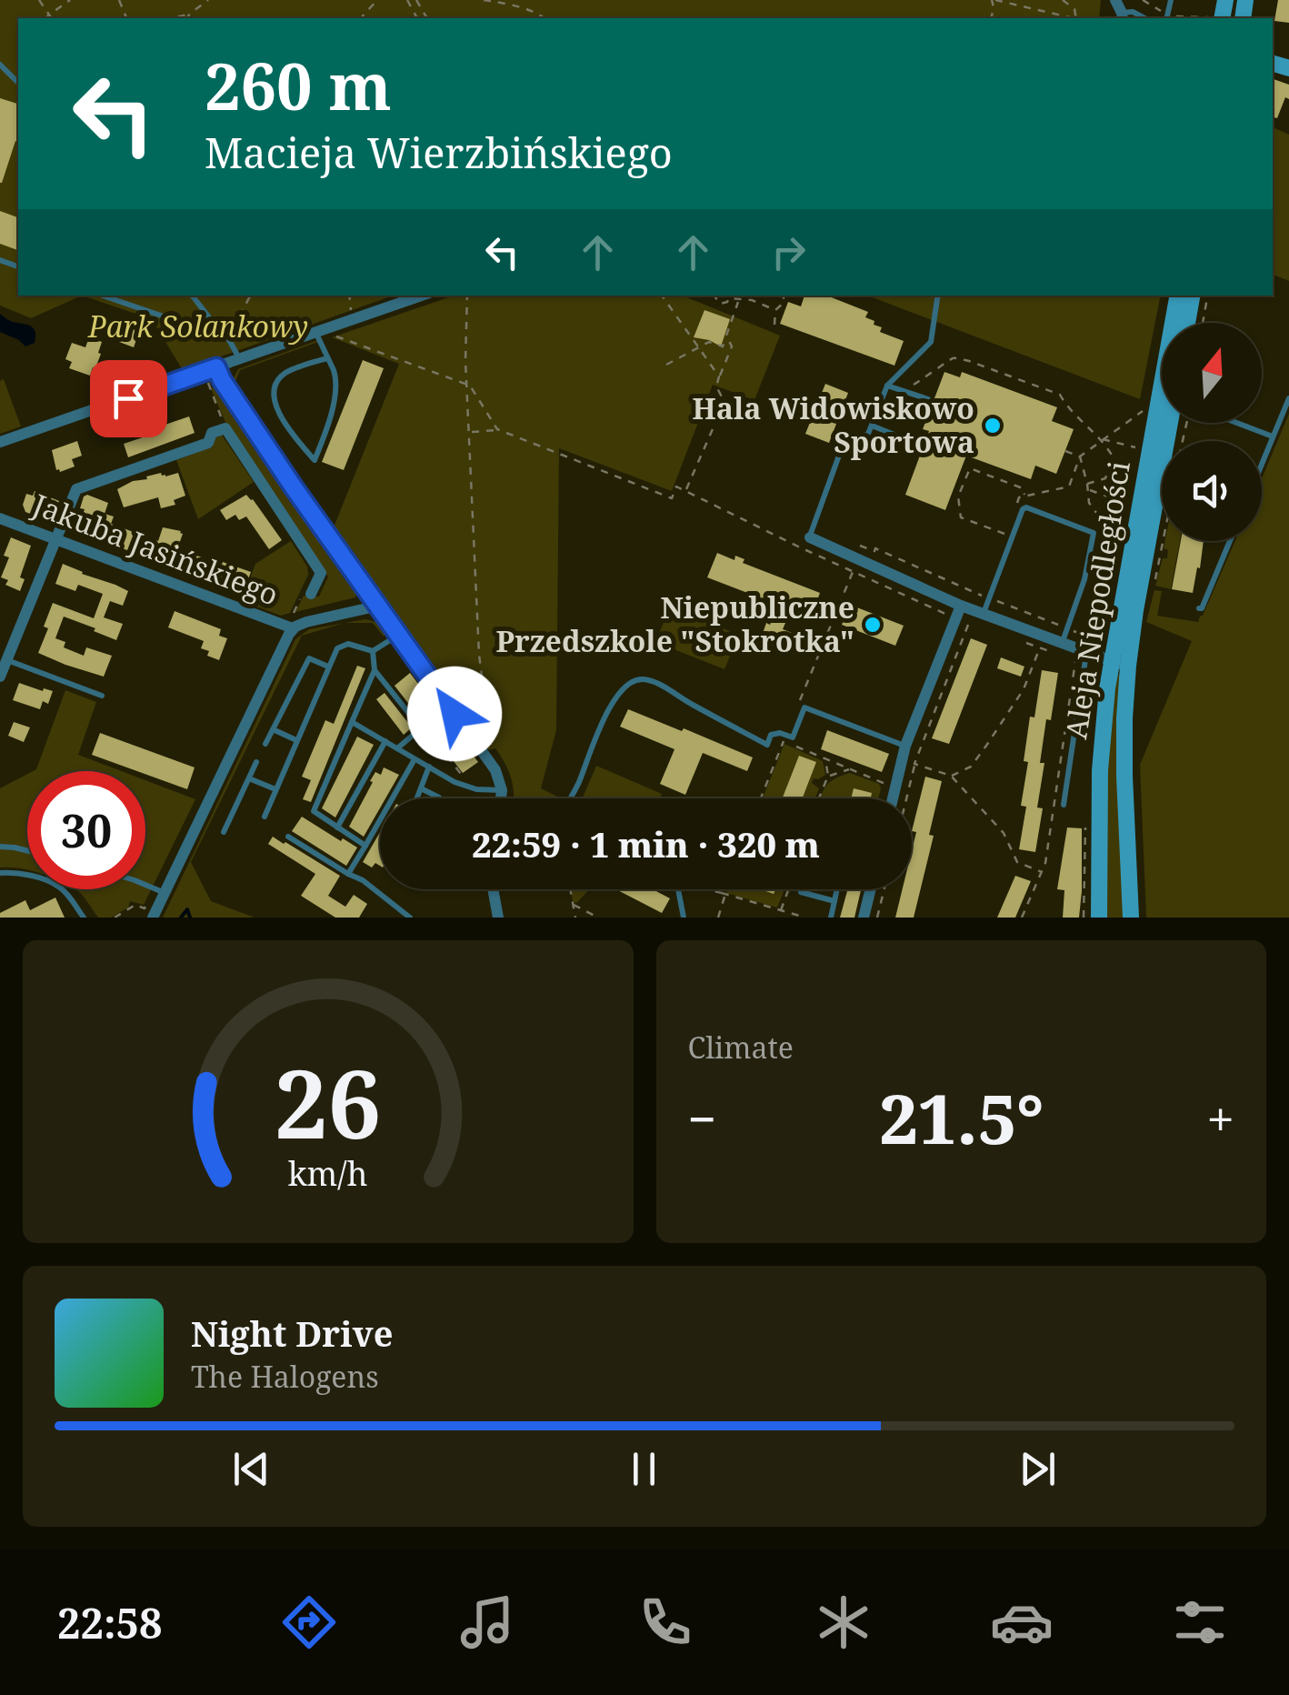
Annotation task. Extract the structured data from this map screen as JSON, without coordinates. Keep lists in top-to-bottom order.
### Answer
{
  "streets": {
    "street": ["Jakuba Jasińskiego", "Aleja Niepodległości"]
  },
  "parks": ["Park Solankowy"],
  "places": ["Hala Widowiskowo Sportowa", "Niepubliczne Przedszkole \"Stokrotka\""],
  "north": "top",
  "page": {
    "turn": ["260 m", "Macieja Wierzbińskiego"],
    "limit": "30",
    "trip": "22:59 · 1 min · 320 m",
    "tile": "Climate",
    "heat": ["−", "21.5°", "+"],
    "song": ["Night Drive", "The Halogens"],
    "tabs": "22:58",
    "gauge": ["26", "km/h"]
  }
}
